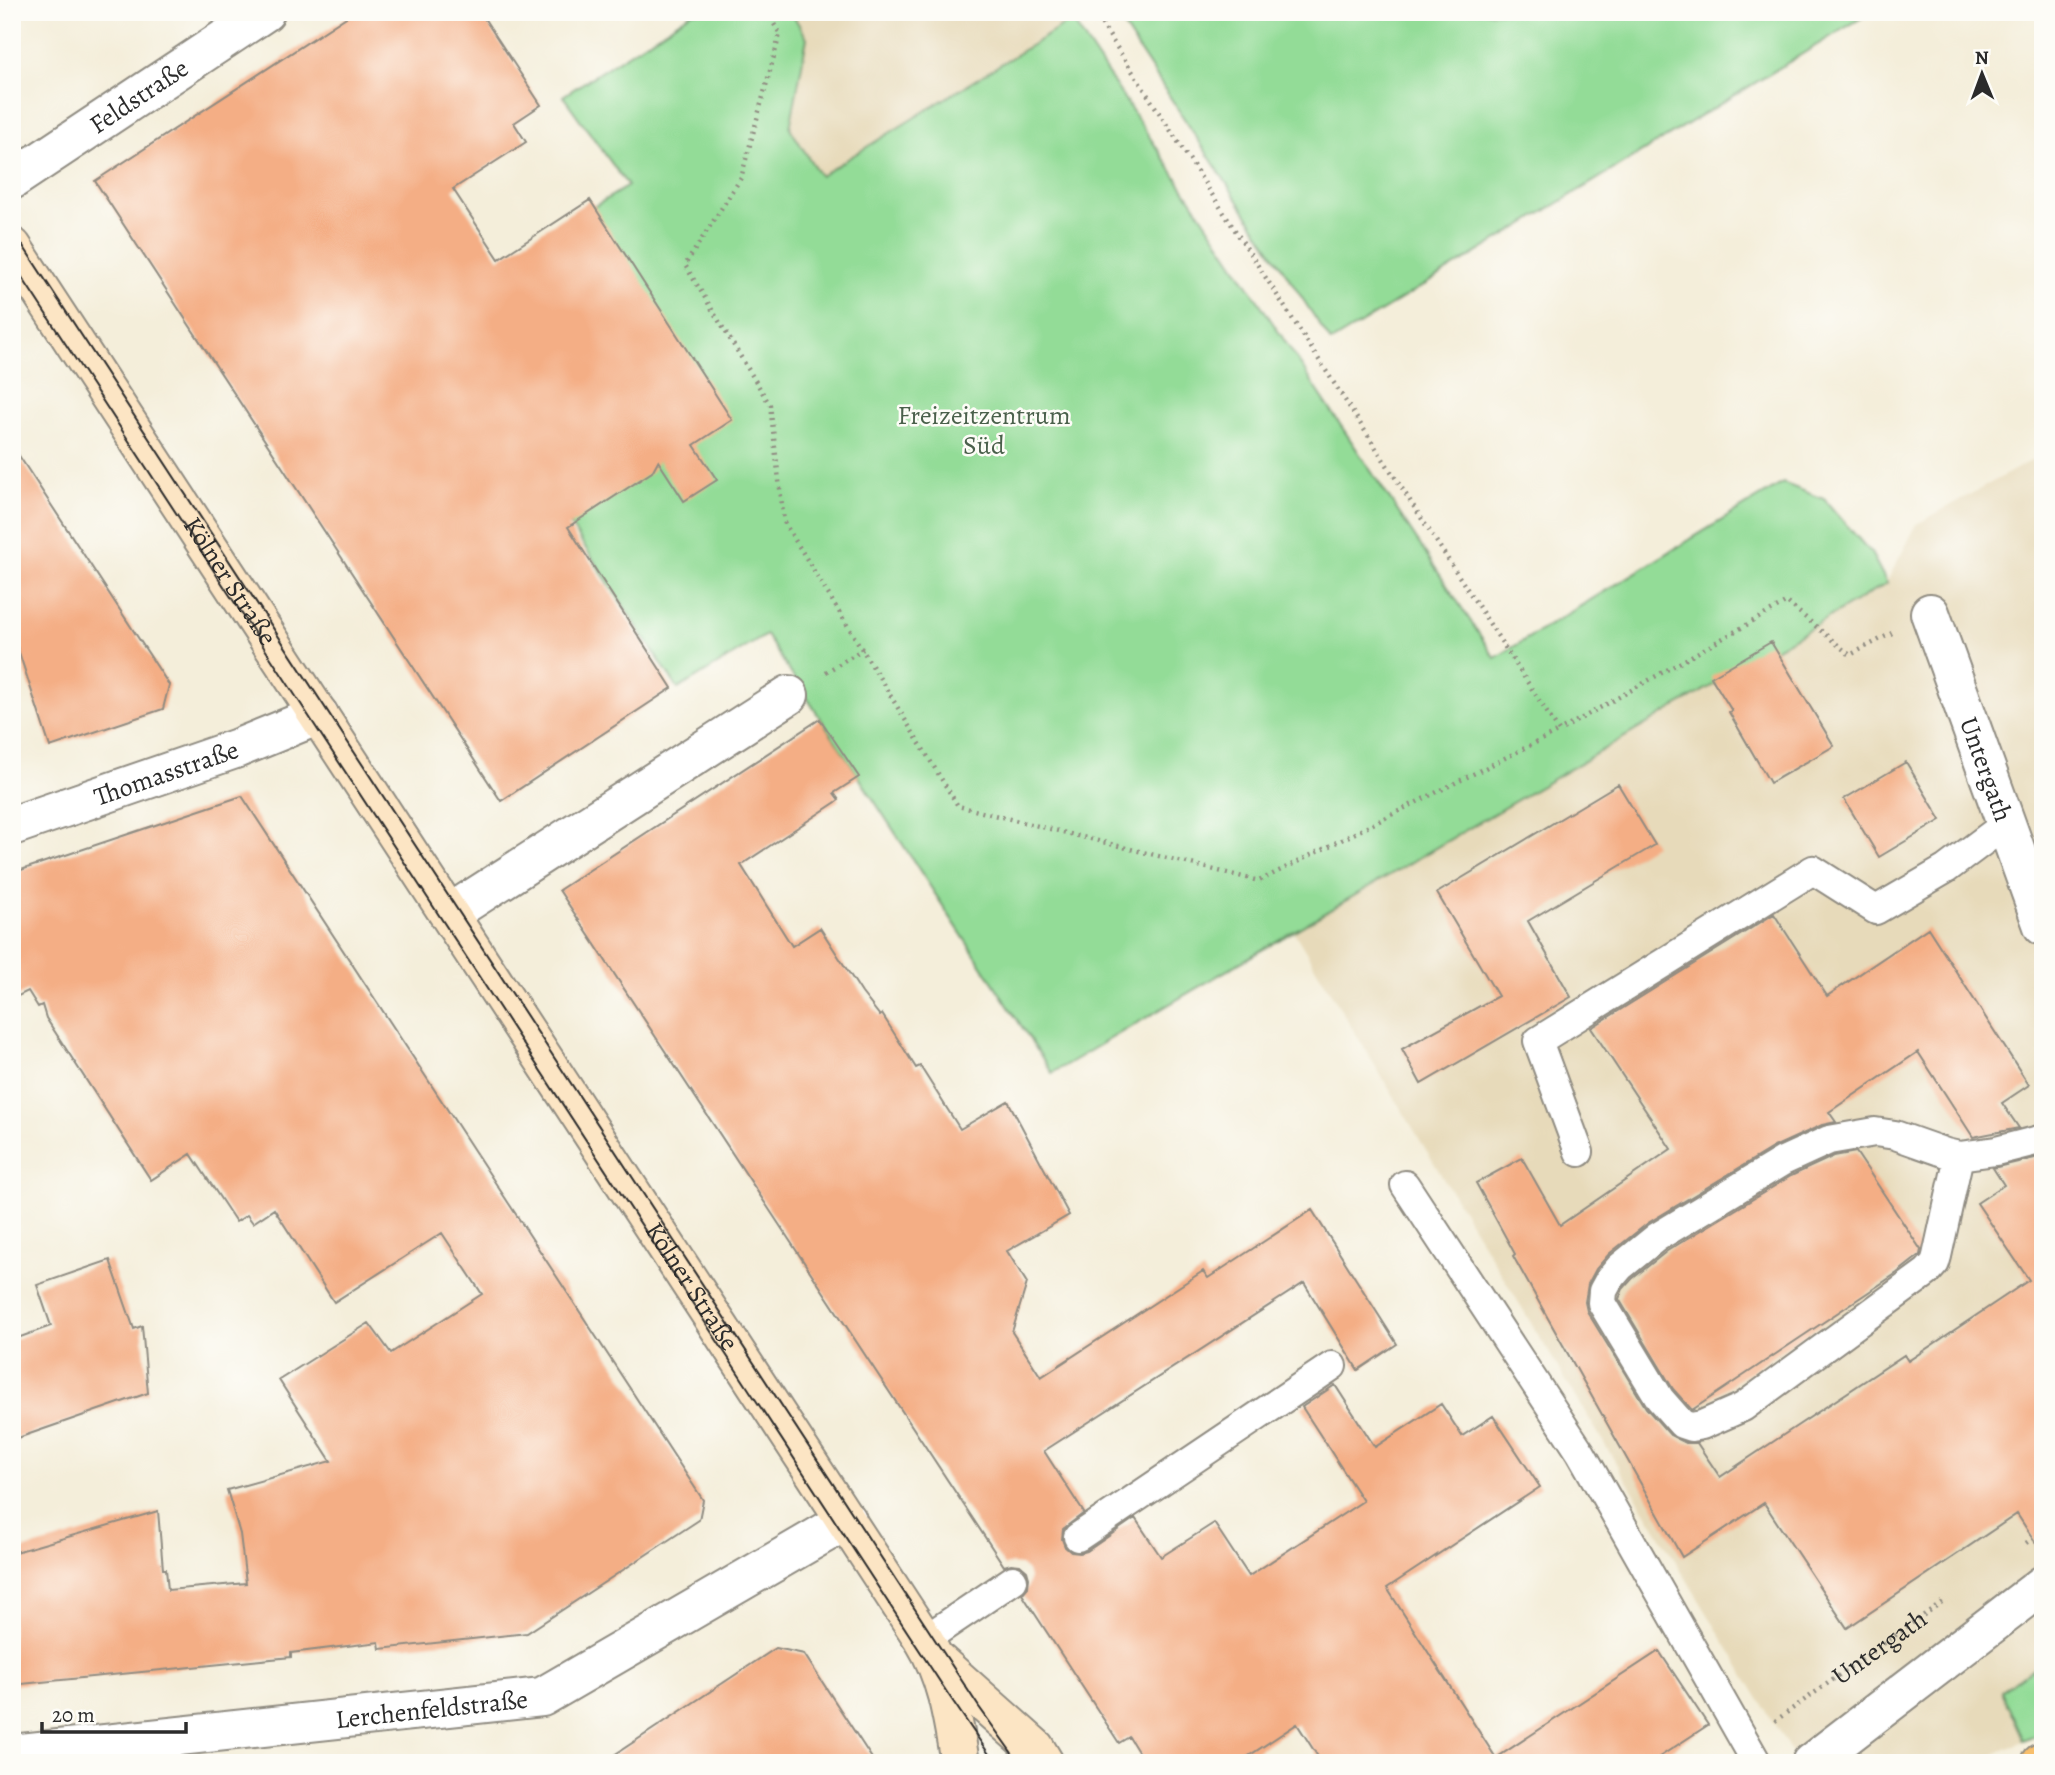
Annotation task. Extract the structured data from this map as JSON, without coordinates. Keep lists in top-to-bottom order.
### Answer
{
  "streets": {
    "main road": ["Kölner Straße"],
    "street": [
      "Feldstraße",
      "Untergath",
      "Thomasstraße",
      "Lerchenfeldstraße"
    ]
  },
  "crossings": [
    ["Kölner Straße", "Thomasstraße"],
    ["Kölner Straße", "Lerchenfeldstraße"]
  ],
  "parks": ["Freizeitzentrum Süd"],
  "scale_bar": "20 m",
  "north": "top"
}
